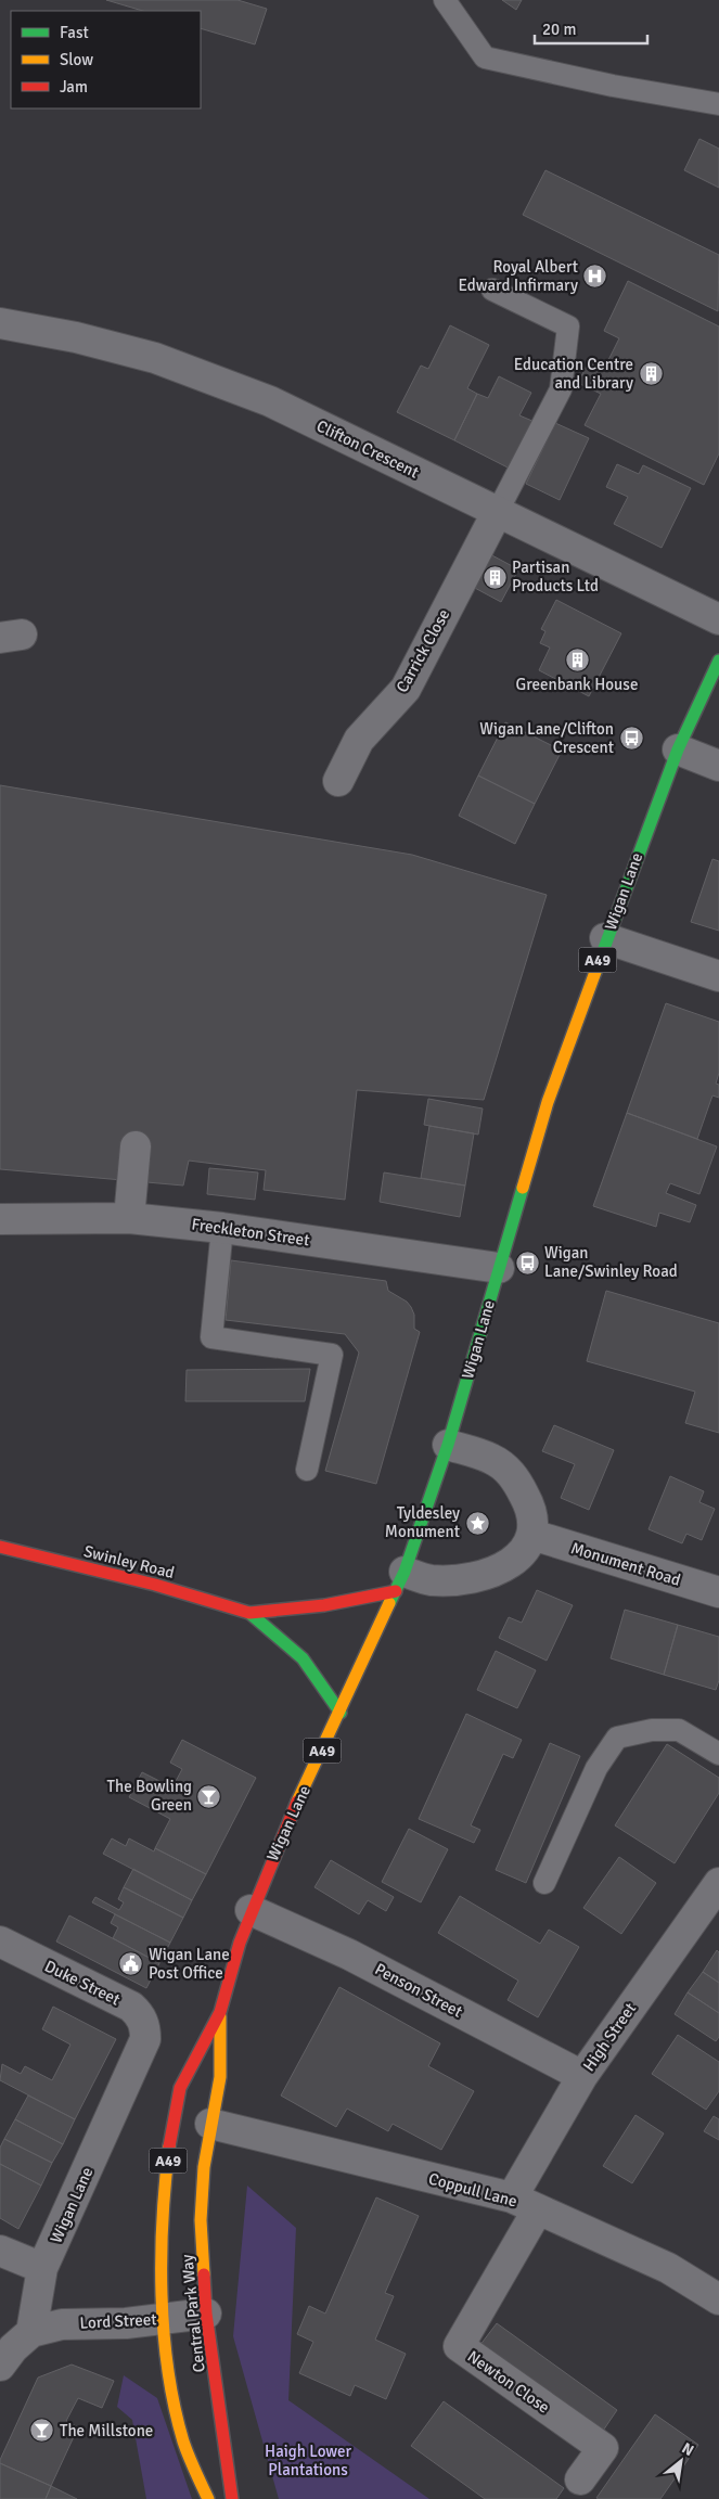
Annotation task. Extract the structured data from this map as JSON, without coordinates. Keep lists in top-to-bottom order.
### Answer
{
  "streets": {
    "main road": [
      "Wigan Lane",
      "A49",
      "Swinley Road",
      "Central Park Way"
    ],
    "street": [
      "Clifton Crescent",
      "Carrick Close",
      "Freckleton Street",
      "Monument Road",
      "Duke Street",
      "Penson Street",
      "High Street",
      "Coppull Lane",
      "Lord Street",
      "Newton Close"
    ]
  },
  "crossings": [
    ["Clifton Crescent", "Carrick Close"],
    ["Wigan Lane", "Freckleton Street"],
    ["Wigan Lane", "Swinley Road"],
    ["Wigan Lane", "Duke Street"],
    ["Wigan Lane", "Penson Street"],
    ["Wigan Lane", "Coppull Lane"],
    ["Wigan Lane", "Central Park Way"],
    ["Wigan Lane", "Lord Street"],
    ["Penson Street", "High Street"],
    ["High Street", "Coppull Lane"],
    ["High Street", "Newton Close"],
    ["Coppull Lane", "Central Park Way"],
    ["Coppull Lane", "Newton Close"],
    ["Central Park Way", "Lord Street"]
  ],
  "parks": ["Haigh Lower Plantations"],
  "places": {
    "hospital": ["Royal Albert Edward Infirmary"],
    "building": ["Education Centre and Library", "Partisan Products Ltd", "Greenbank House"],
    "bus stop": ["Wigan Lane/Clifton Crescent", "Wigan Lane/Swinley Road"],
    "place": ["Tyldesley Monument"],
    "bar": ["The Bowling Green", "The Millstone"],
    "public building": ["Wigan Lane Post Office"]
  },
  "legend": ["Fast", "Slow", "Jam"],
  "scale_bar": "20 m",
  "north": "top right"
}
